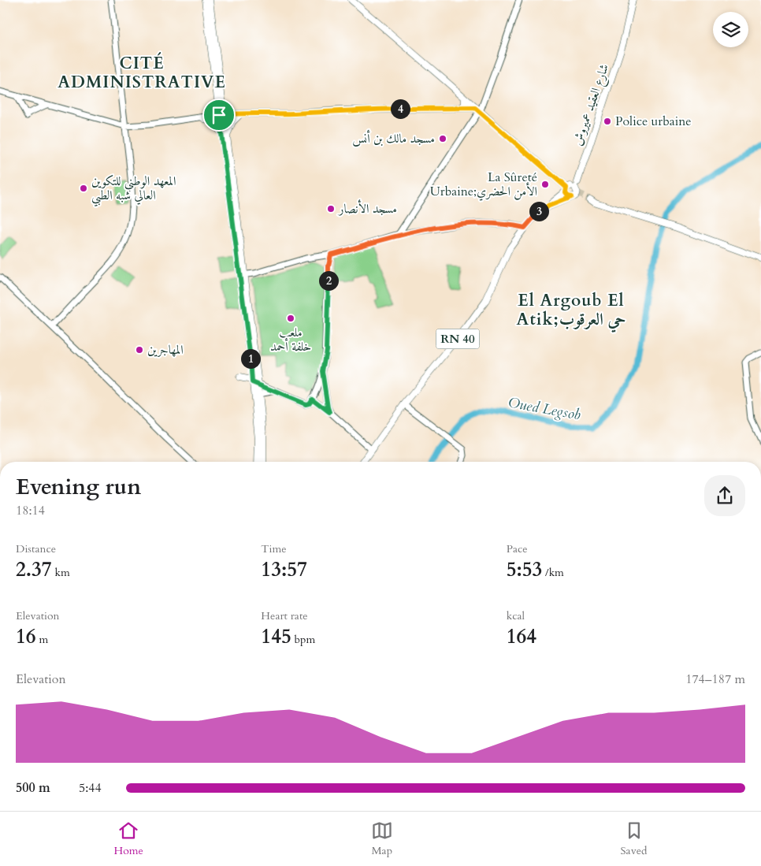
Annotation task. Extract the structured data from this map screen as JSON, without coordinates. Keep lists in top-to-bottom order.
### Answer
{
  "streets": {
    "main road": ["شارع العقيد عميروش", "RN 40"]
  },
  "crossings": [
    ["شارع العقيد عميروش", "RN 40"]
  ],
  "districts": ["CITÉ ADMINISTRATIVE", "El Argoub El Atik;حي العرقوب"],
  "water": ["Oued Legsob"],
  "places": [
    "Police urbaine",
    "مسجد مالك بن أنس",
    "La Sûreté Urbaine;الأمن الحضري",
    "المعهد الوطني للتكوين العالي شبه الطبي",
    "مسجد الأنصار",
    "ملعب خلفة أحمد",
    "المهاجرين"
  ],
  "page": {
    "pins": [
      "4",
      "3",
      "2",
      "1"
    ],
    "heading": ["Evening run", "18:14"],
    "stats": [
      ["Distance", "2.37 km"],
      ["Time", "13:57"],
      ["Pace", "5:53 /km"],
      ["Elevation", "16 m"],
      ["Heart rate", "145 bpm"],
      ["kcal", "164"]
    ],
    "chart": ["Elevation", "174–187 m"],
    "list": [
      {
        "name": "500 m",
        "note": "5:44"
      }
    ],
    "tabs": ["Home", "Map", "Saved"]
  }
}
